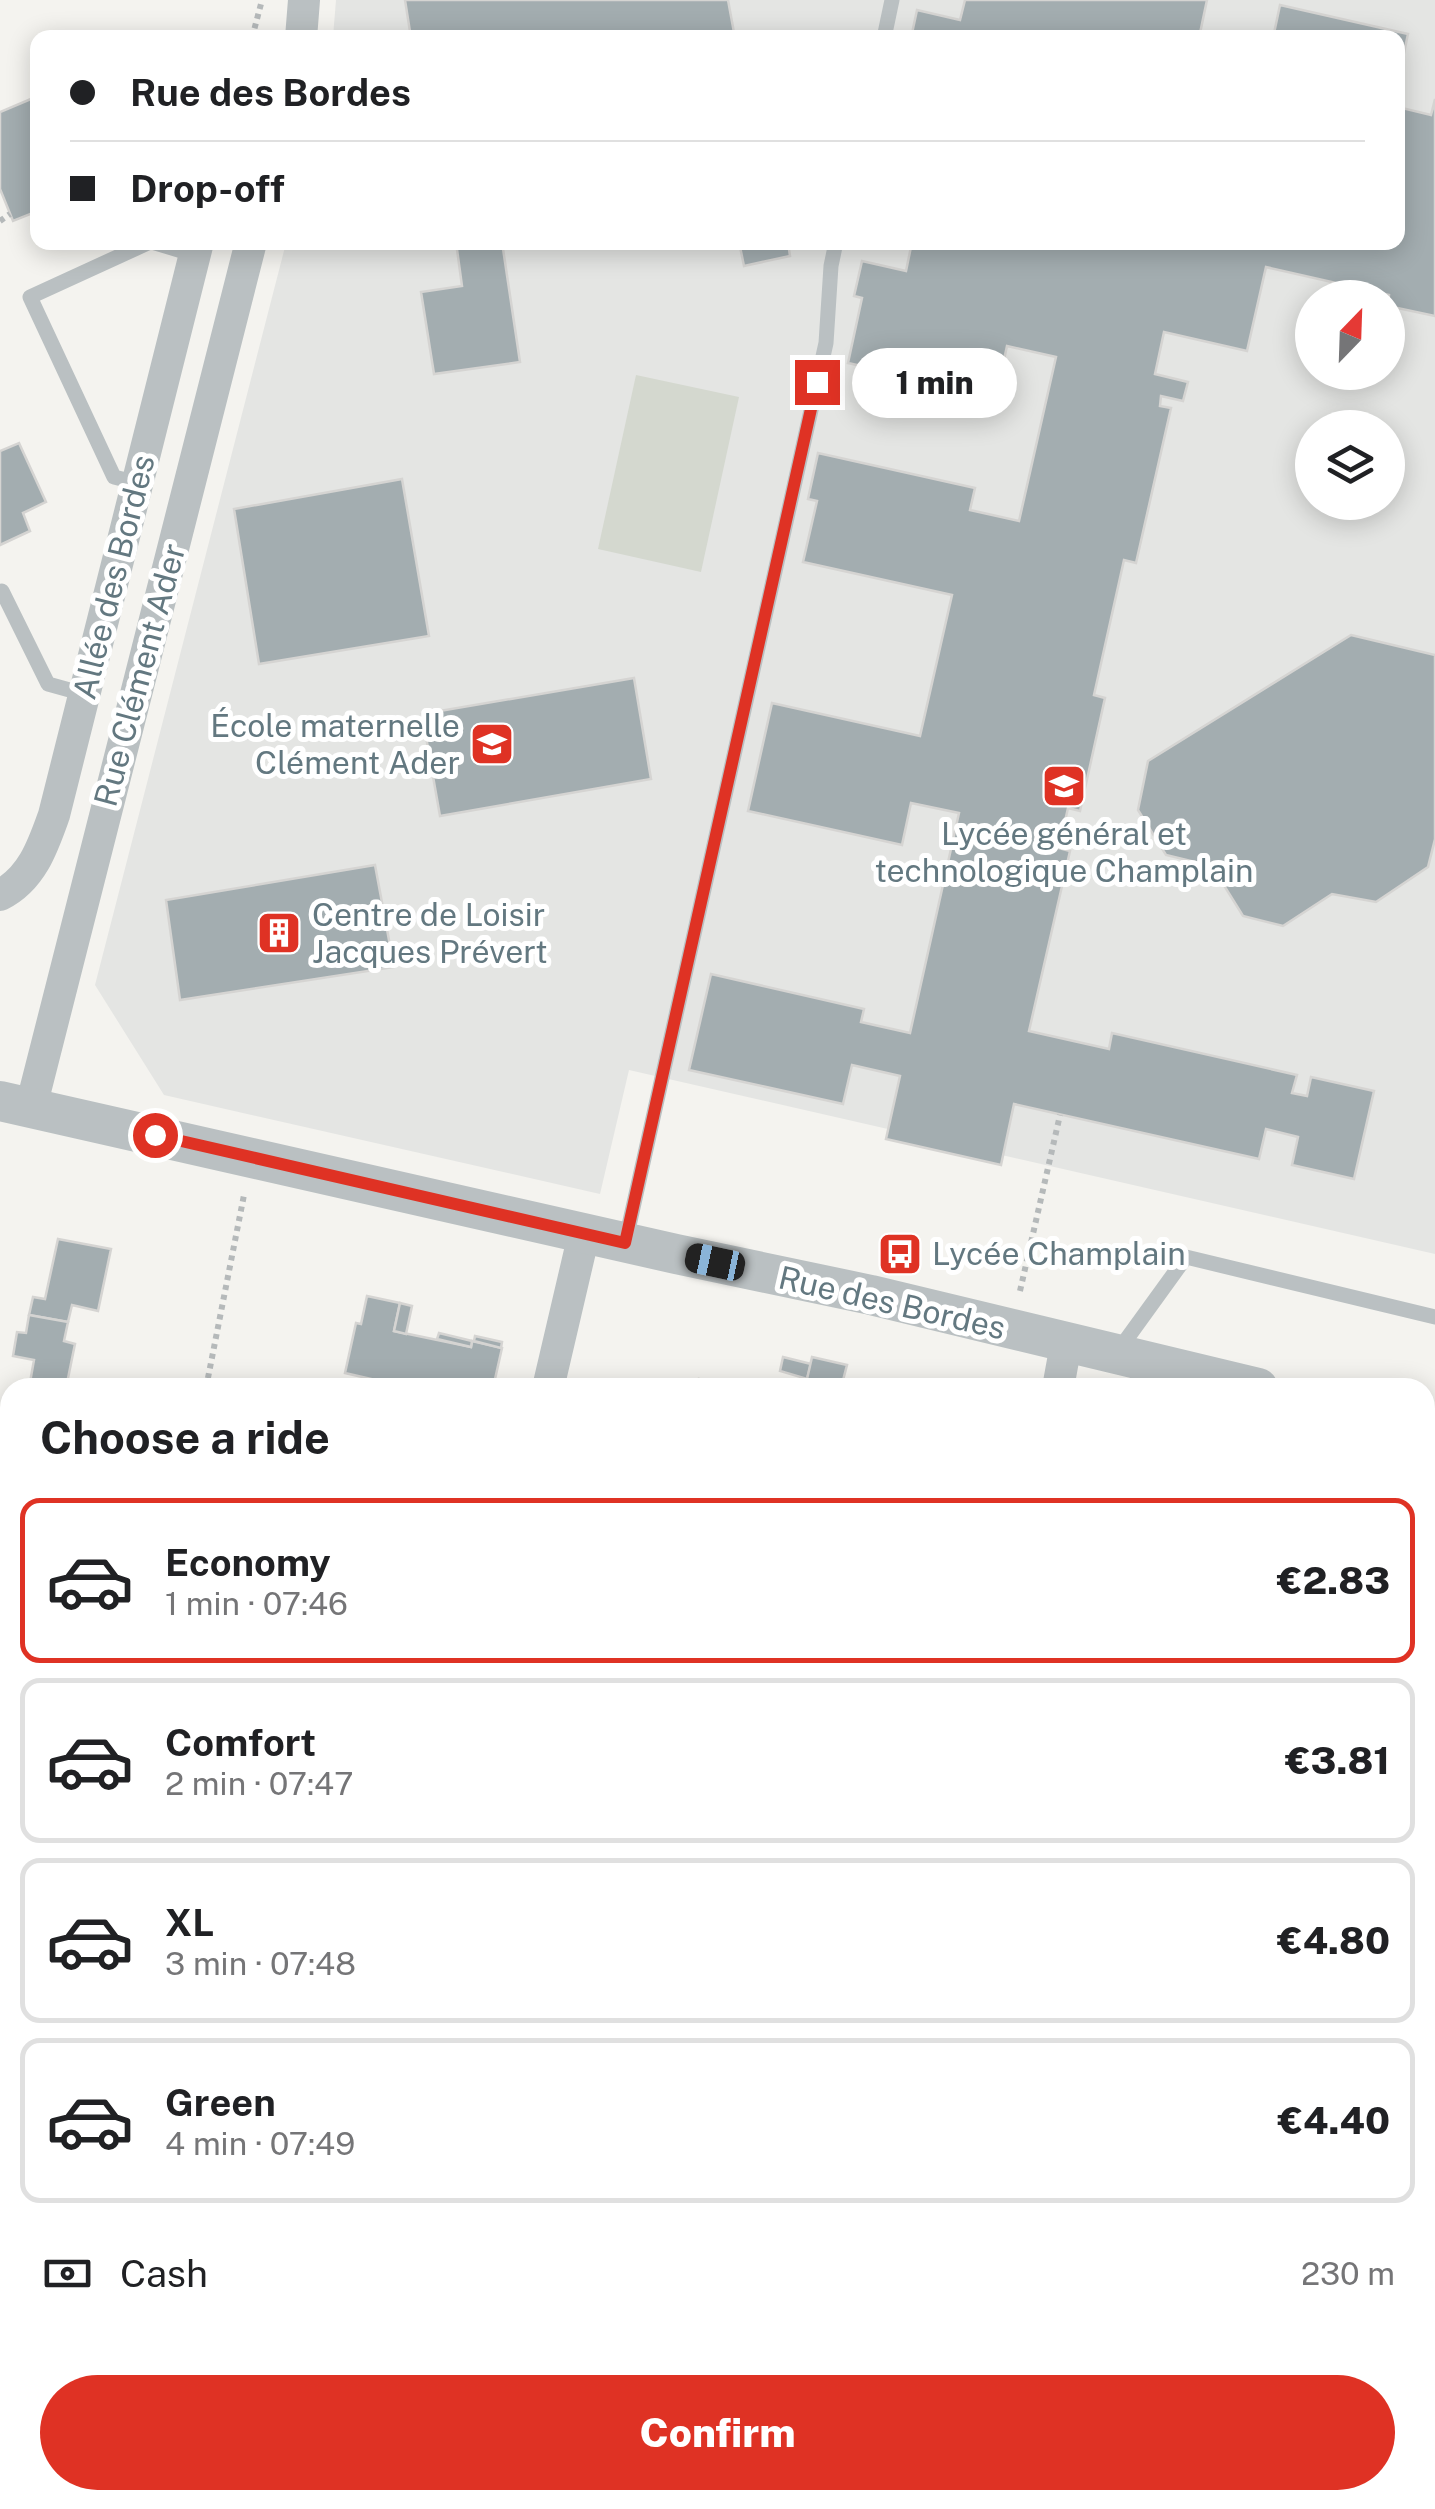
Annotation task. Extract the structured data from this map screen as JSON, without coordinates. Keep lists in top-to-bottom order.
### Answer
{
  "streets": {
    "street": ["Allée des Bordes", "Rue Clément Ader", "Rue des Bordes"]
  },
  "crossings": [
    ["Rue Clément Ader", "Rue des Bordes"]
  ],
  "places": {
    "school or university": ["École maternelle Clément Ader", "Lycée général et technologique Champlain"],
    "building": ["Centre de Loisir Jacques Prévert"],
    "bus stop": ["Lycée Champlain"]
  },
  "north": "top right",
  "page": {
    "banner": ["Rue des Bordes", "Drop-off"],
    "bubble": "1 min",
    "heading": "Choose a ride",
    "list": [
      {
        "name": "Economy",
        "note": "1 min · 07:46",
        "value": "€2.83"
      },
      {
        "name": "Comfort",
        "note": "2 min · 07:47",
        "value": "€3.81"
      },
      {
        "name": "XL",
        "note": "3 min · 07:48",
        "value": "€4.80"
      },
      {
        "name": "Green",
        "note": "4 min · 07:49",
        "value": "€4.40"
      }
    ],
    "pay": ["Cash", "230 m"],
    "buttons": "Confirm"
  }
}
